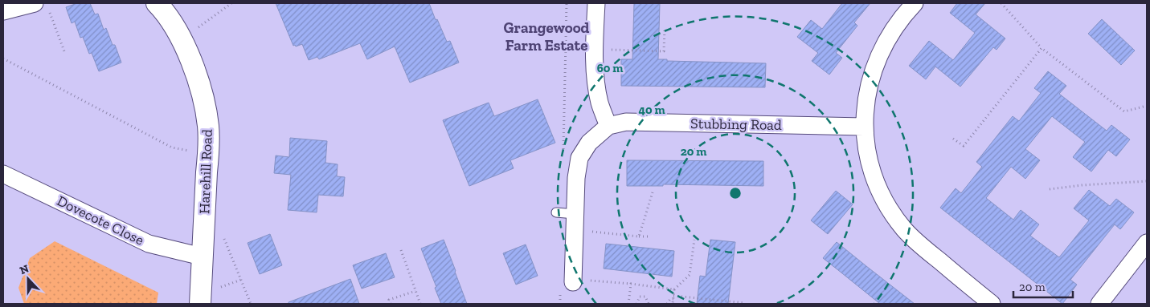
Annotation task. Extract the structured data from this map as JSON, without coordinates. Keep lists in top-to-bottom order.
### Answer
{
  "streets": {
    "street": ["Stubbing Road", "Harehill Road", "Dovecote Close"]
  },
  "crossings": [
    ["Harehill Road", "Dovecote Close"]
  ],
  "districts": ["Grangewood Farm Estate"],
  "scale_bar": "20 m",
  "north": "top",
  "rings": ["60 m", "40 m", "20 m"]
}
